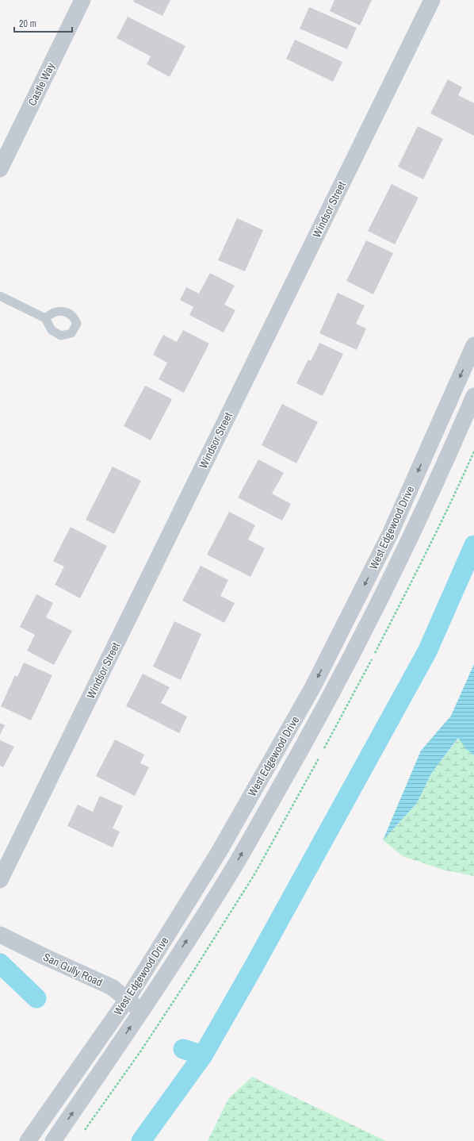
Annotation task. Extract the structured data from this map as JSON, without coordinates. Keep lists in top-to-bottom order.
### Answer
{
  "streets": {
    "street": [
      "Castle Way",
      "Windsor Street",
      "West Edgewood Drive",
      "San Gully Road"
    ]
  },
  "crossings": [
    ["West Edgewood Drive", "San Gully Road"]
  ],
  "scale_bar": "20 m"
}
